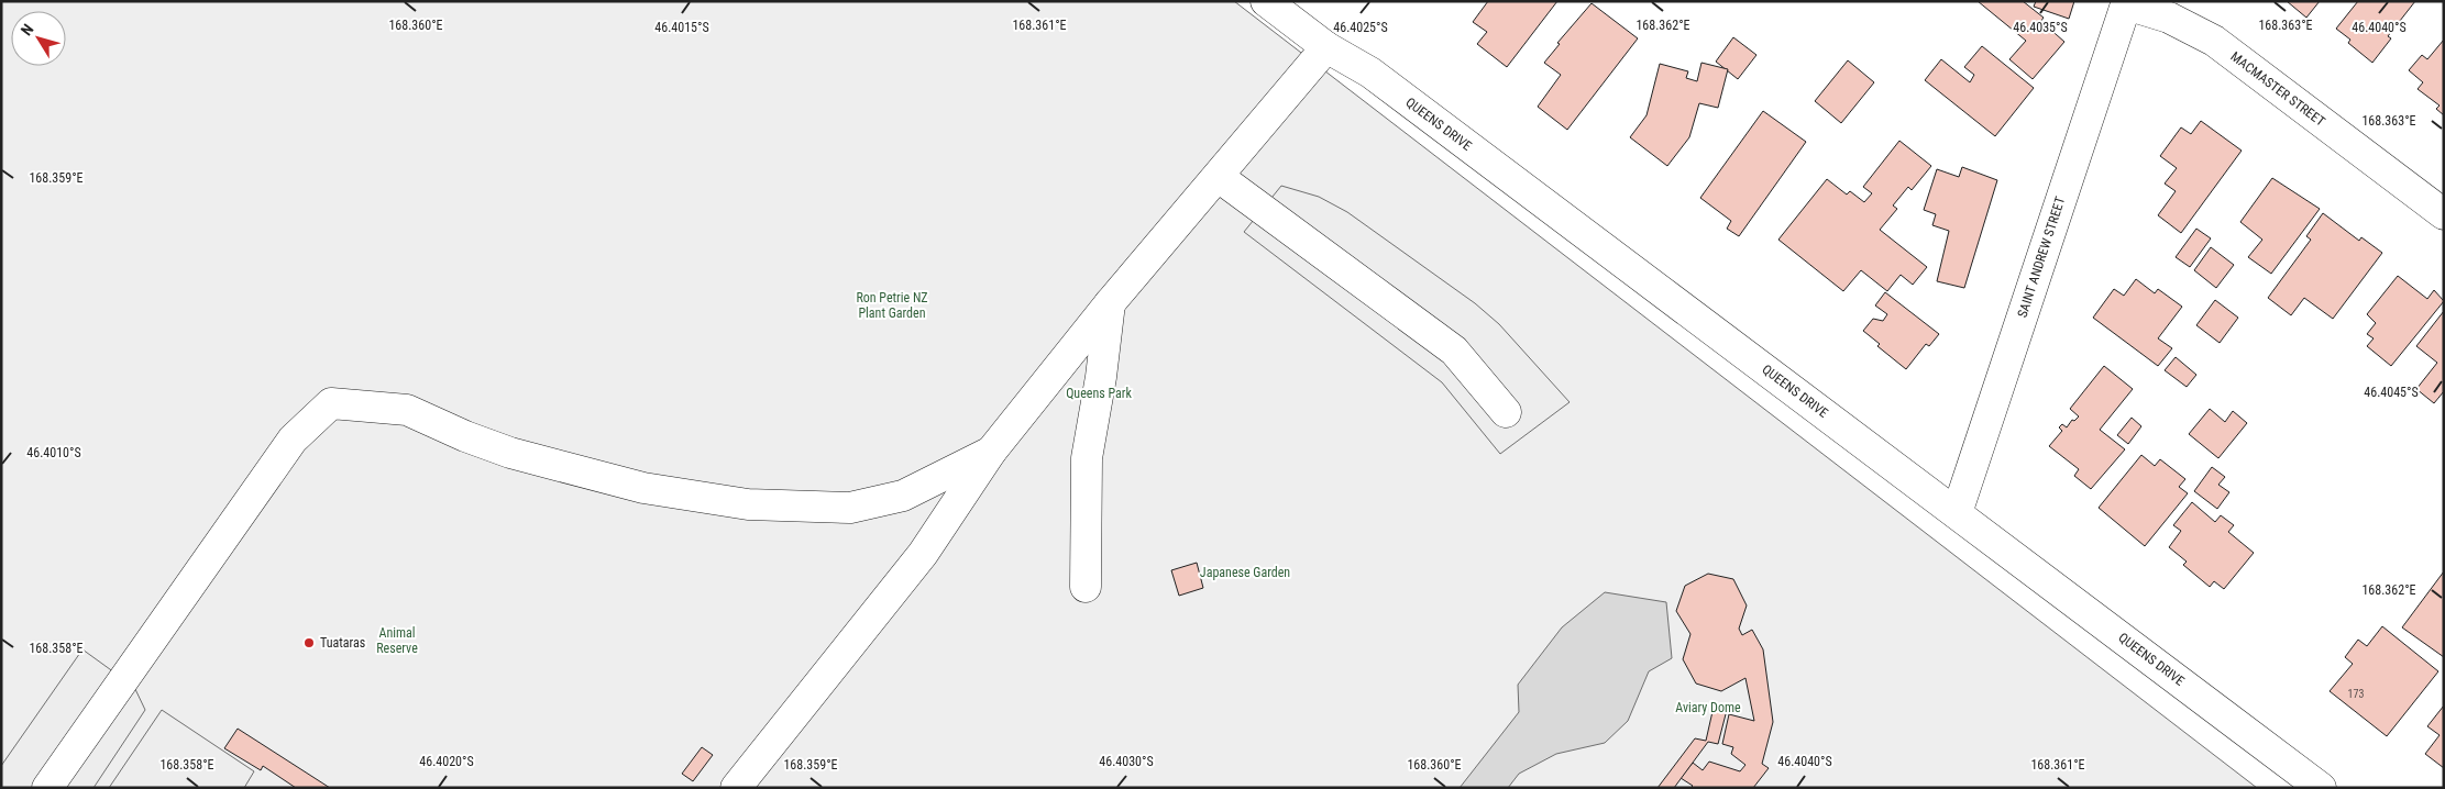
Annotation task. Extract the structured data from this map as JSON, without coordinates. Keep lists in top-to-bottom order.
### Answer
{
  "streets": {
    "main road": ["MACMASTER STREET", "QUEENS DRIVE", "SAINT ANDREW STREET"]
  },
  "crossings": [
    ["MACMASTER STREET", "SAINT ANDREW STREET"],
    ["QUEENS DRIVE", "SAINT ANDREW STREET"]
  ],
  "parks": [
    "Ron Petrie NZ Plant Garden",
    "Queens Park",
    "Japanese Garden",
    "Animal Reserve",
    "Aviary Dome"
  ],
  "places": ["Tuataras"],
  "house_numbers": ["173"],
  "north": "top left",
  "coordinates": [
    "168.360°E",
    "168.361°E",
    "168.362°E",
    "168.363°E",
    "46.4025°S",
    "46.4035°S",
    "46.4040°S",
    "46.4015°S",
    "168.359°E",
    "46.4045°S",
    "46.4010°S",
    "168.358°E",
    "46.4020°S",
    "46.4030°S"
  ]
}
